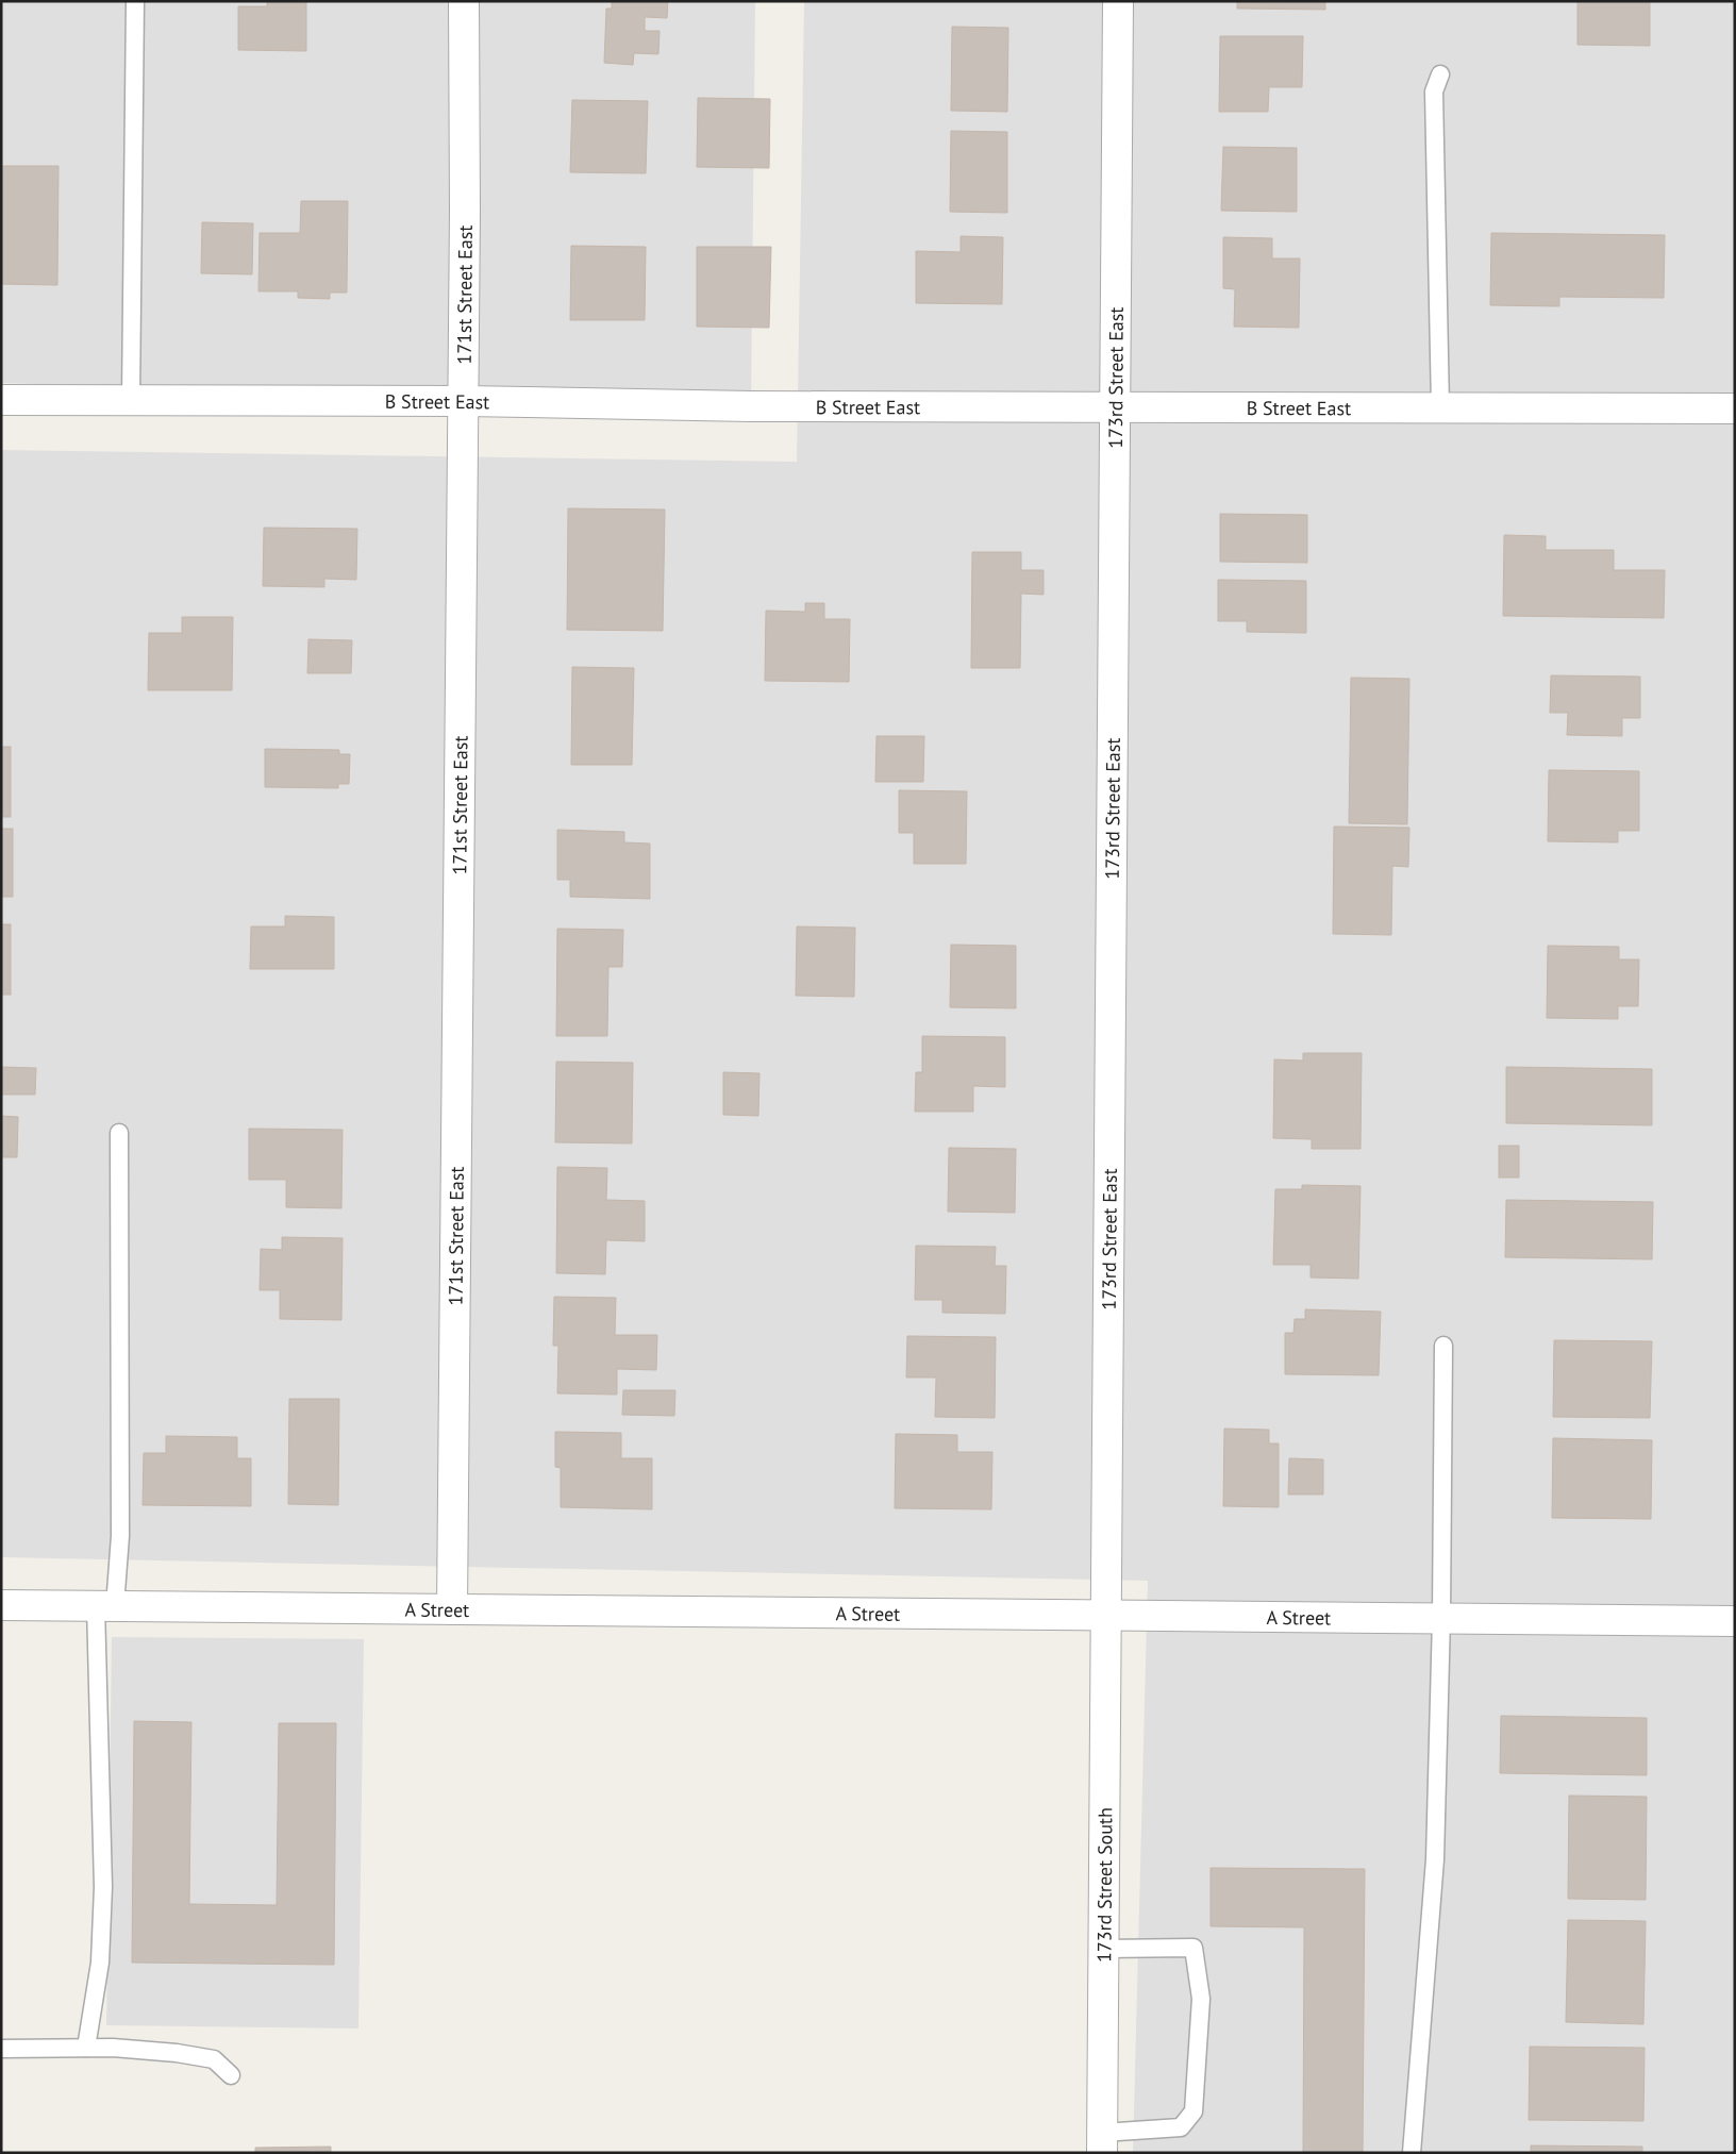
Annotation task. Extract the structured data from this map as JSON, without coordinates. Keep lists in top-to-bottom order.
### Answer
{
  "streets": {
    "street": [
      "171st Street East",
      "173rd Street East",
      "B Street East",
      "A Street",
      "173rd Street South"
    ]
  },
  "crossings": [
    ["171st Street East", "B Street East"],
    ["171st Street East", "A Street"],
    ["173rd Street East", "B Street East"],
    ["173rd Street East", "A Street"],
    ["173rd Street East", "173rd Street South"],
    ["A Street", "173rd Street South"]
  ]
}
